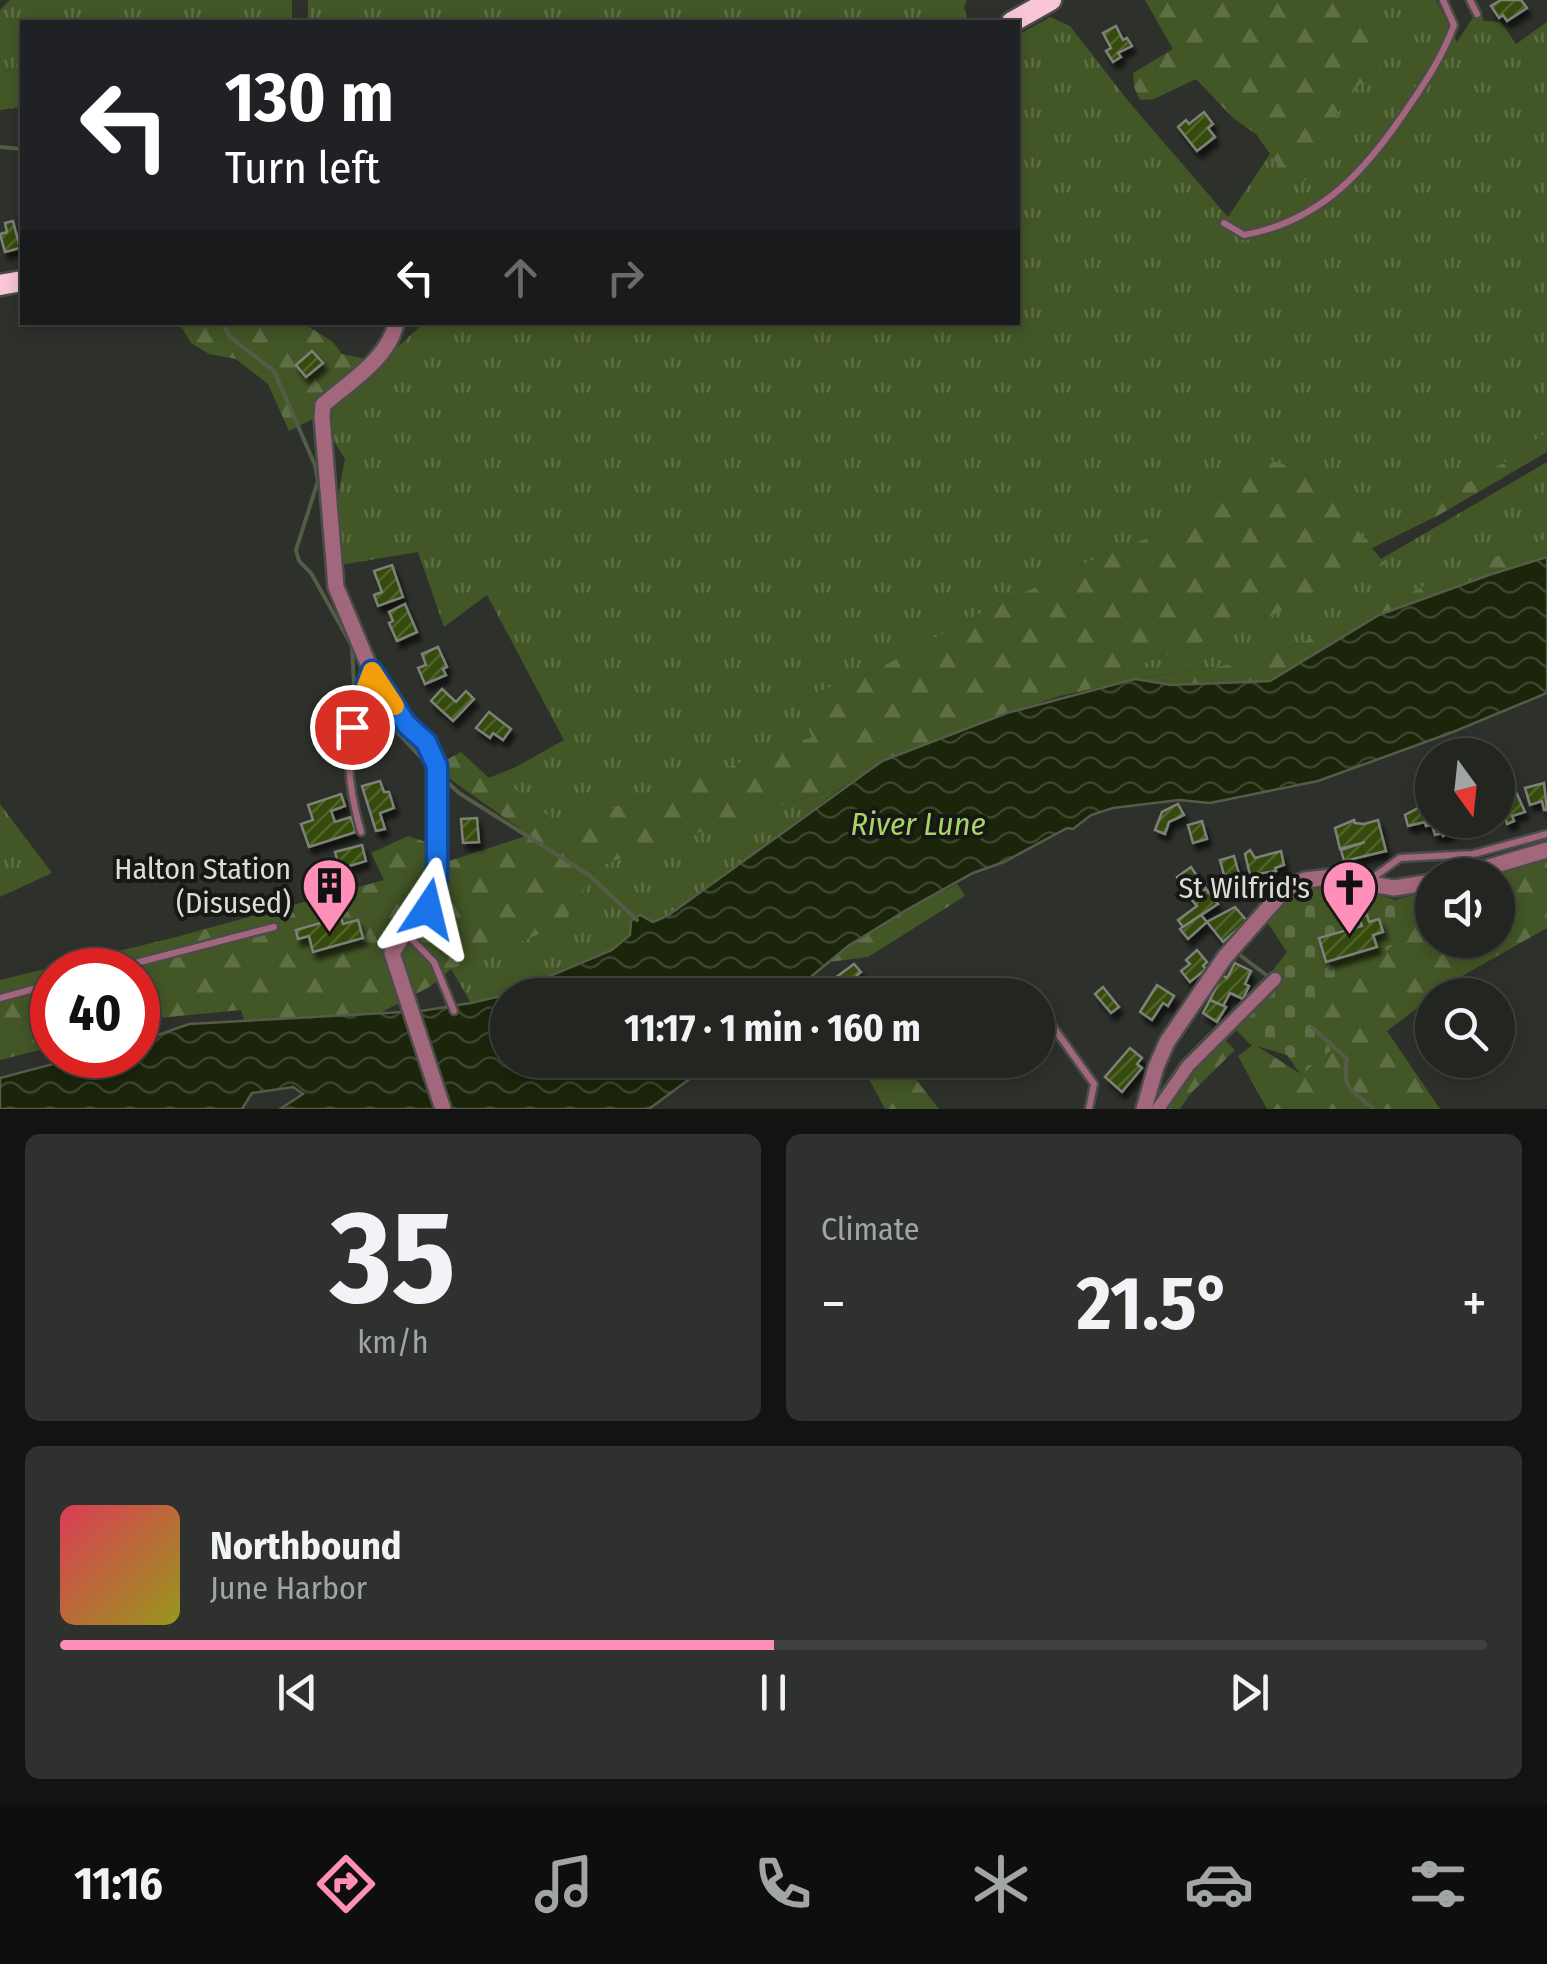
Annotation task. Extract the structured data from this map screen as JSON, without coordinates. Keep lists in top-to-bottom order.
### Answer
{
  "water": ["River Lune"],
  "places": {
    "building": ["Halton Station (Disused)"],
    "church": ["St Wilfrid's"]
  },
  "north": "bottom",
  "page": {
    "turn": ["130 m", "Turn left"],
    "limit": "40",
    "trip": "11:17 · 1 min · 160 m",
    "tile": [
      ["35", "km/h"],
      "Climate"
    ],
    "heat": ["−", "21.5°", "+"],
    "song": ["Northbound", "June Harbor"],
    "tabs": "11:16"
  }
}
